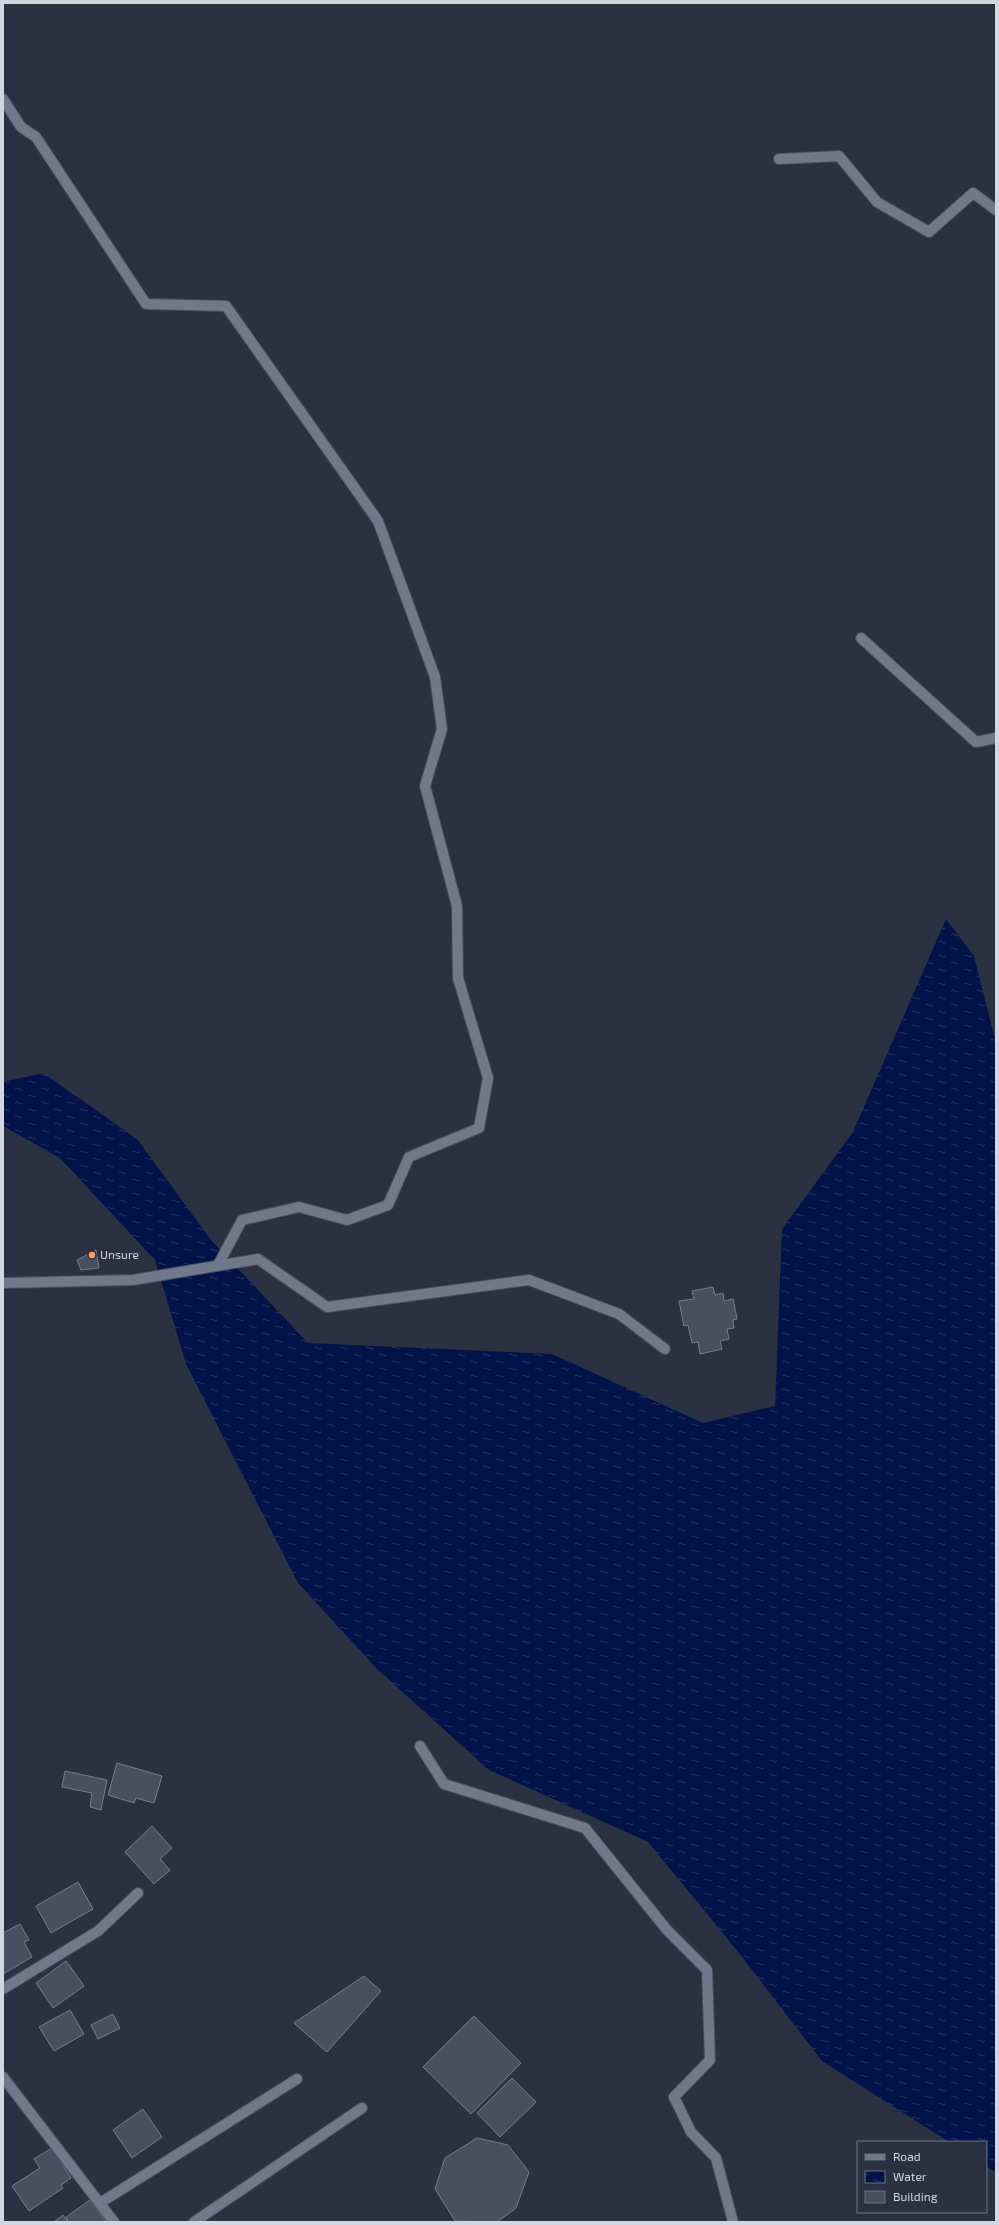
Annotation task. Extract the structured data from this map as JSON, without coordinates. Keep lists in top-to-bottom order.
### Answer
{
  "places": ["Unsure"],
  "legend": ["Road", "Water", "Building"]
}
